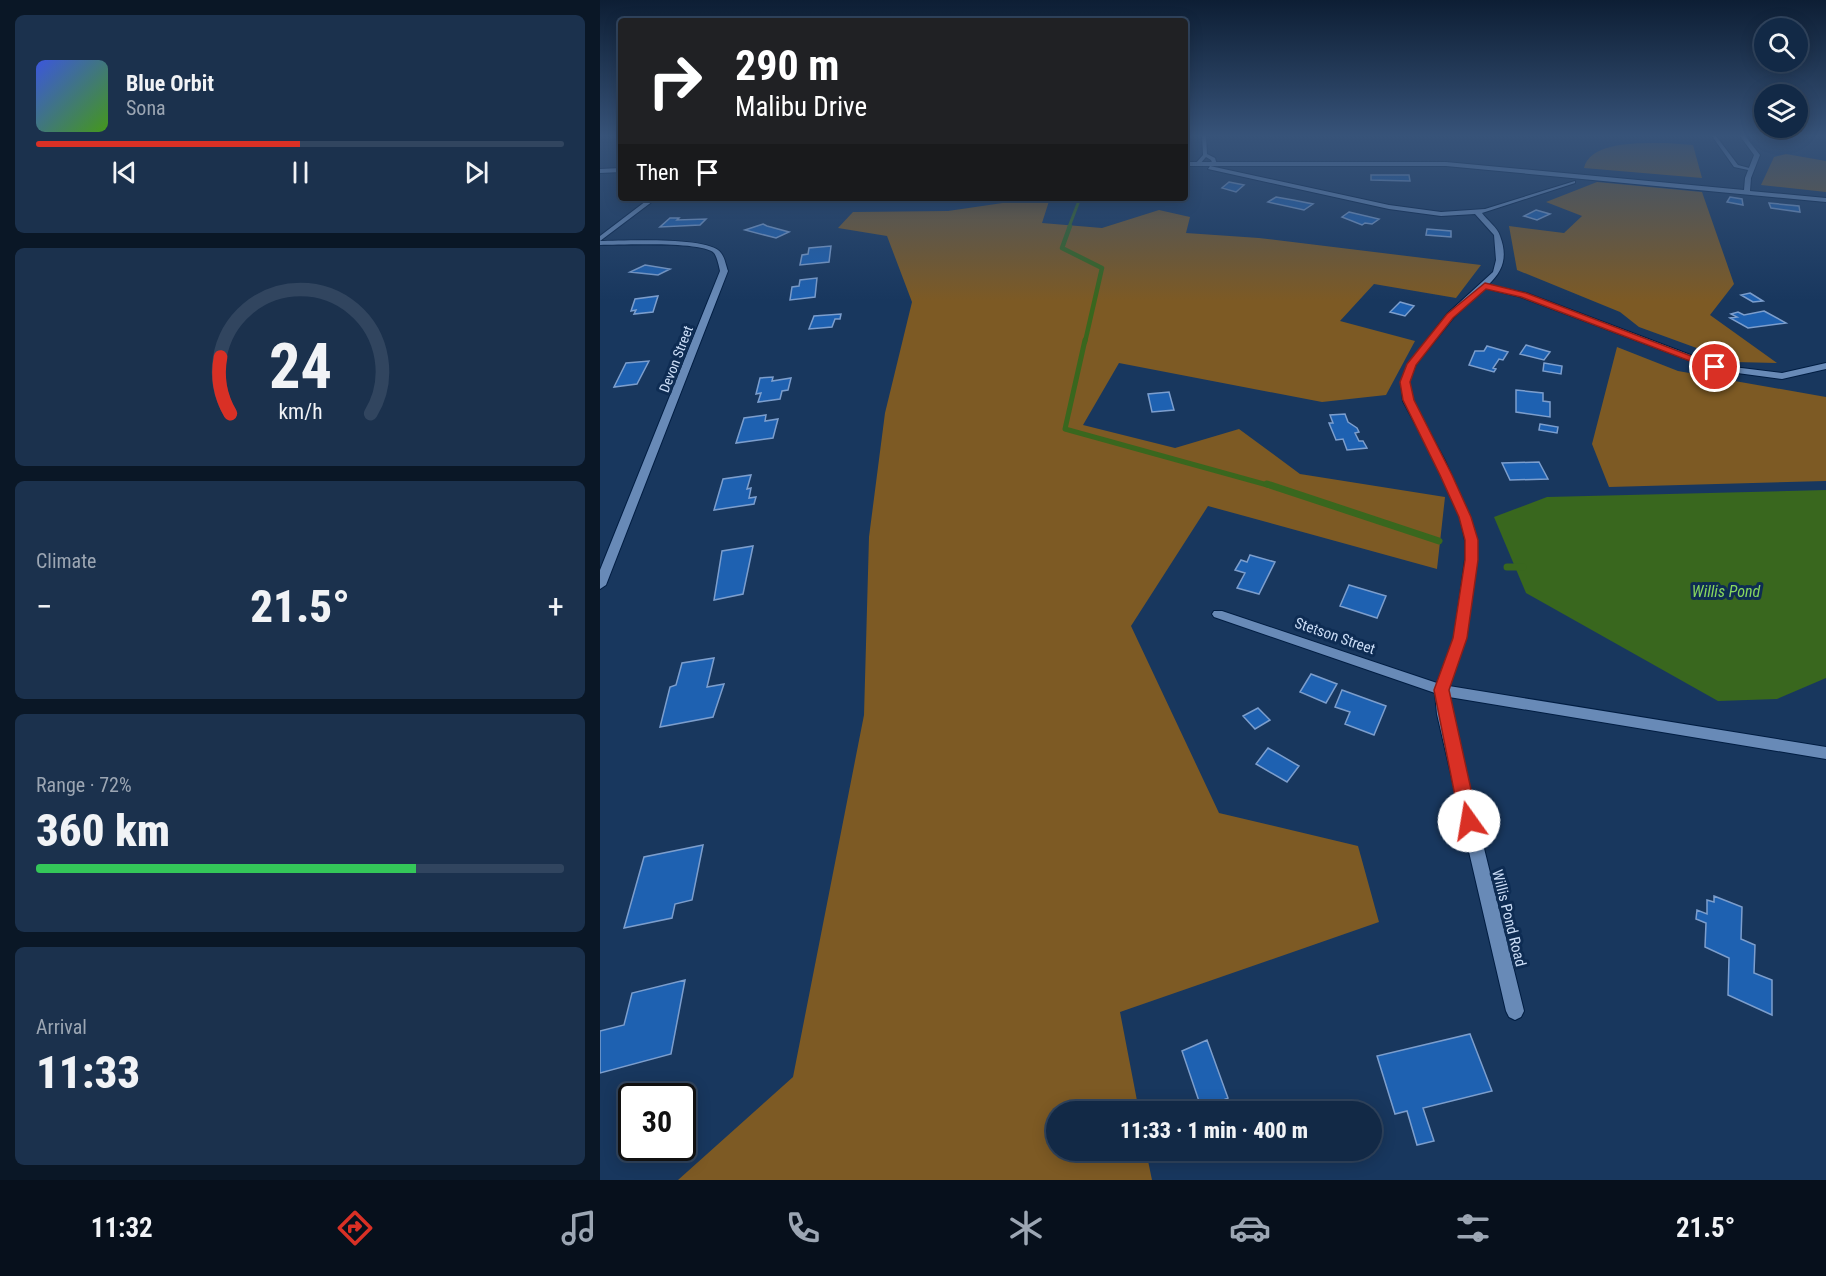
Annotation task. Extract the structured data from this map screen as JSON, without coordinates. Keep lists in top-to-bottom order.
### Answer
{
  "streets": {
    "street": ["Devon Street", "Stetson Street", "Willis Pond Road"]
  },
  "crossings": [
    ["Stetson Street", "Willis Pond Road"]
  ],
  "water": ["Willis Pond"],
  "page": {
    "turn": ["290 m", "Malibu Drive"],
    "song": ["Blue Orbit", "Sona"],
    "then": "Then",
    "tile": [
      "Climate",
      ["Range · 72%", "360 km"],
      ["Arrival", "11:33"]
    ],
    "heat": ["−", "21.5°", "+"],
    "limit": "30",
    "trip": "11:33 · 1 min · 400 m",
    "tabs": ["11:32", "21.5°"],
    "gauge": ["24", "km/h"]
  }
}
